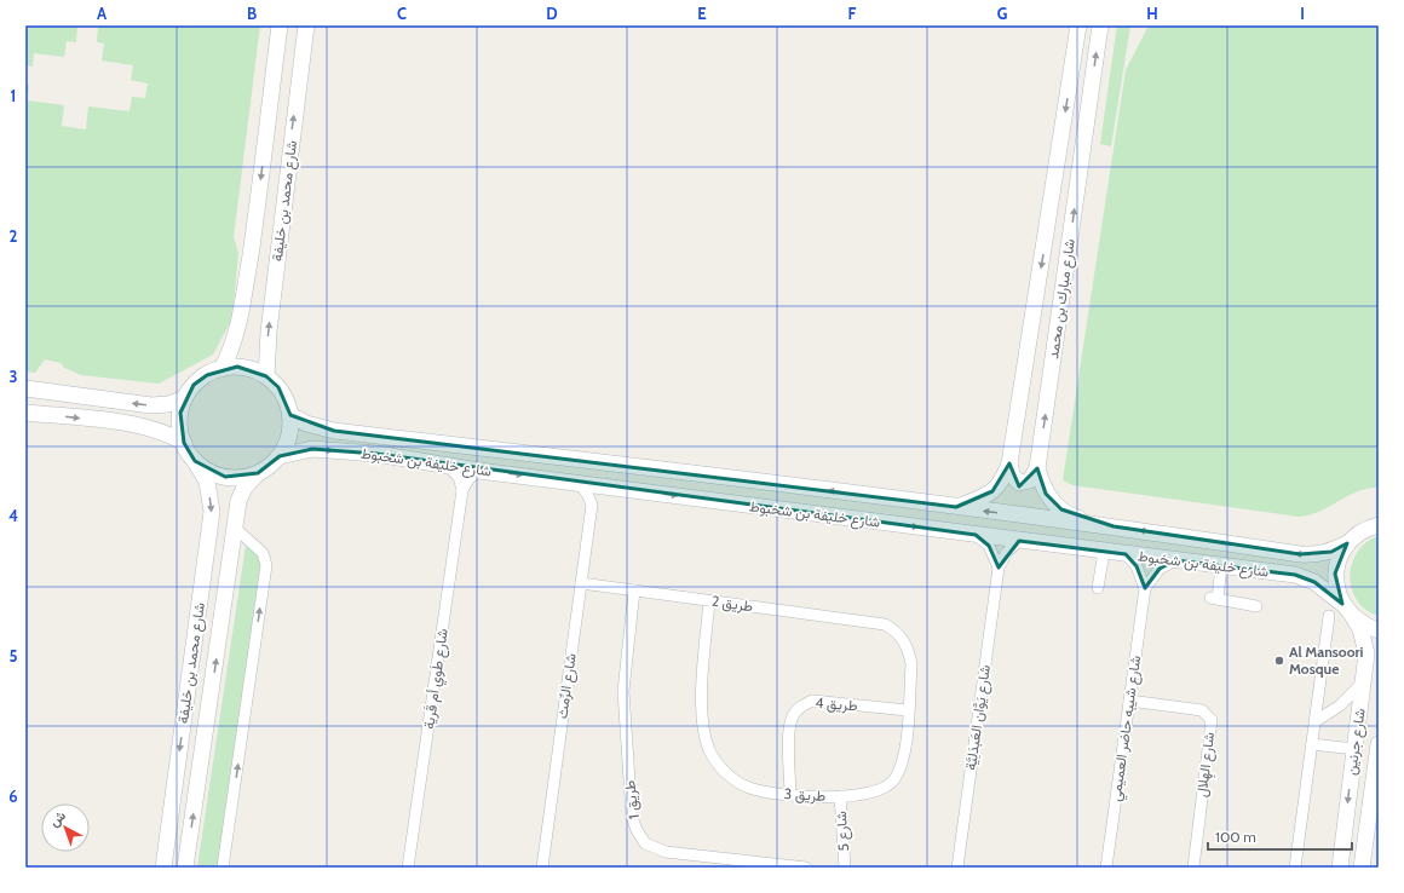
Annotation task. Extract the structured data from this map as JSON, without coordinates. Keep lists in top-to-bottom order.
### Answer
{
  "streets": {
    "main road": [
      "شارع محمد بن خليفة",
      "شارع مبارك بن محمد",
      "شارع خليفة بن شخبوط",
      "شارع جرنين"
    ],
    "street": [
      "طريق 2",
      "شارع طَوي أم قَرية",
      "شارع الرِّمث",
      "طريق 4",
      "شارع يَوَّان العَبدَلِيَّة",
      "شارع شيبه حاضر العميمي",
      "شارع الهِلال",
      "طريق 3",
      "طريق 1",
      "شارع 5"
    ]
  },
  "crossings": [
    ["شارع محمد بن خليفة", "شارع خليفة بن شخبوط"],
    ["شارع مبارك بن محمد", "شارع خليفة بن شخبوط"],
    ["شارع خليفة بن شخبوط", "شارع يَوَّان العَبدَلِيَّة"],
    ["شارع خليفة بن شخبوط", "شارع شيبه حاضر العميمي"],
    ["طريق 2", "شارع الرِّمث"],
    ["طريق 2", "طريق 3"],
    ["طريق 2", "طريق 1"],
    ["طريق 4", "طريق 3"],
    ["شارع شيبه حاضر العميمي", "شارع الهِلال"],
    ["طريق 3", "شارع 5"]
  ],
  "places": ["Al Mansoori Mosque"],
  "scale_bar": "100 m",
  "north": "top left",
  "grid": {
    "columns": [
      "A",
      "B",
      "C",
      "D",
      "E",
      "F",
      "G",
      "H",
      "I"
    ],
    "rows": [
      "1",
      "2",
      "3",
      "4",
      "5",
      "6"
    ]
  }
}
